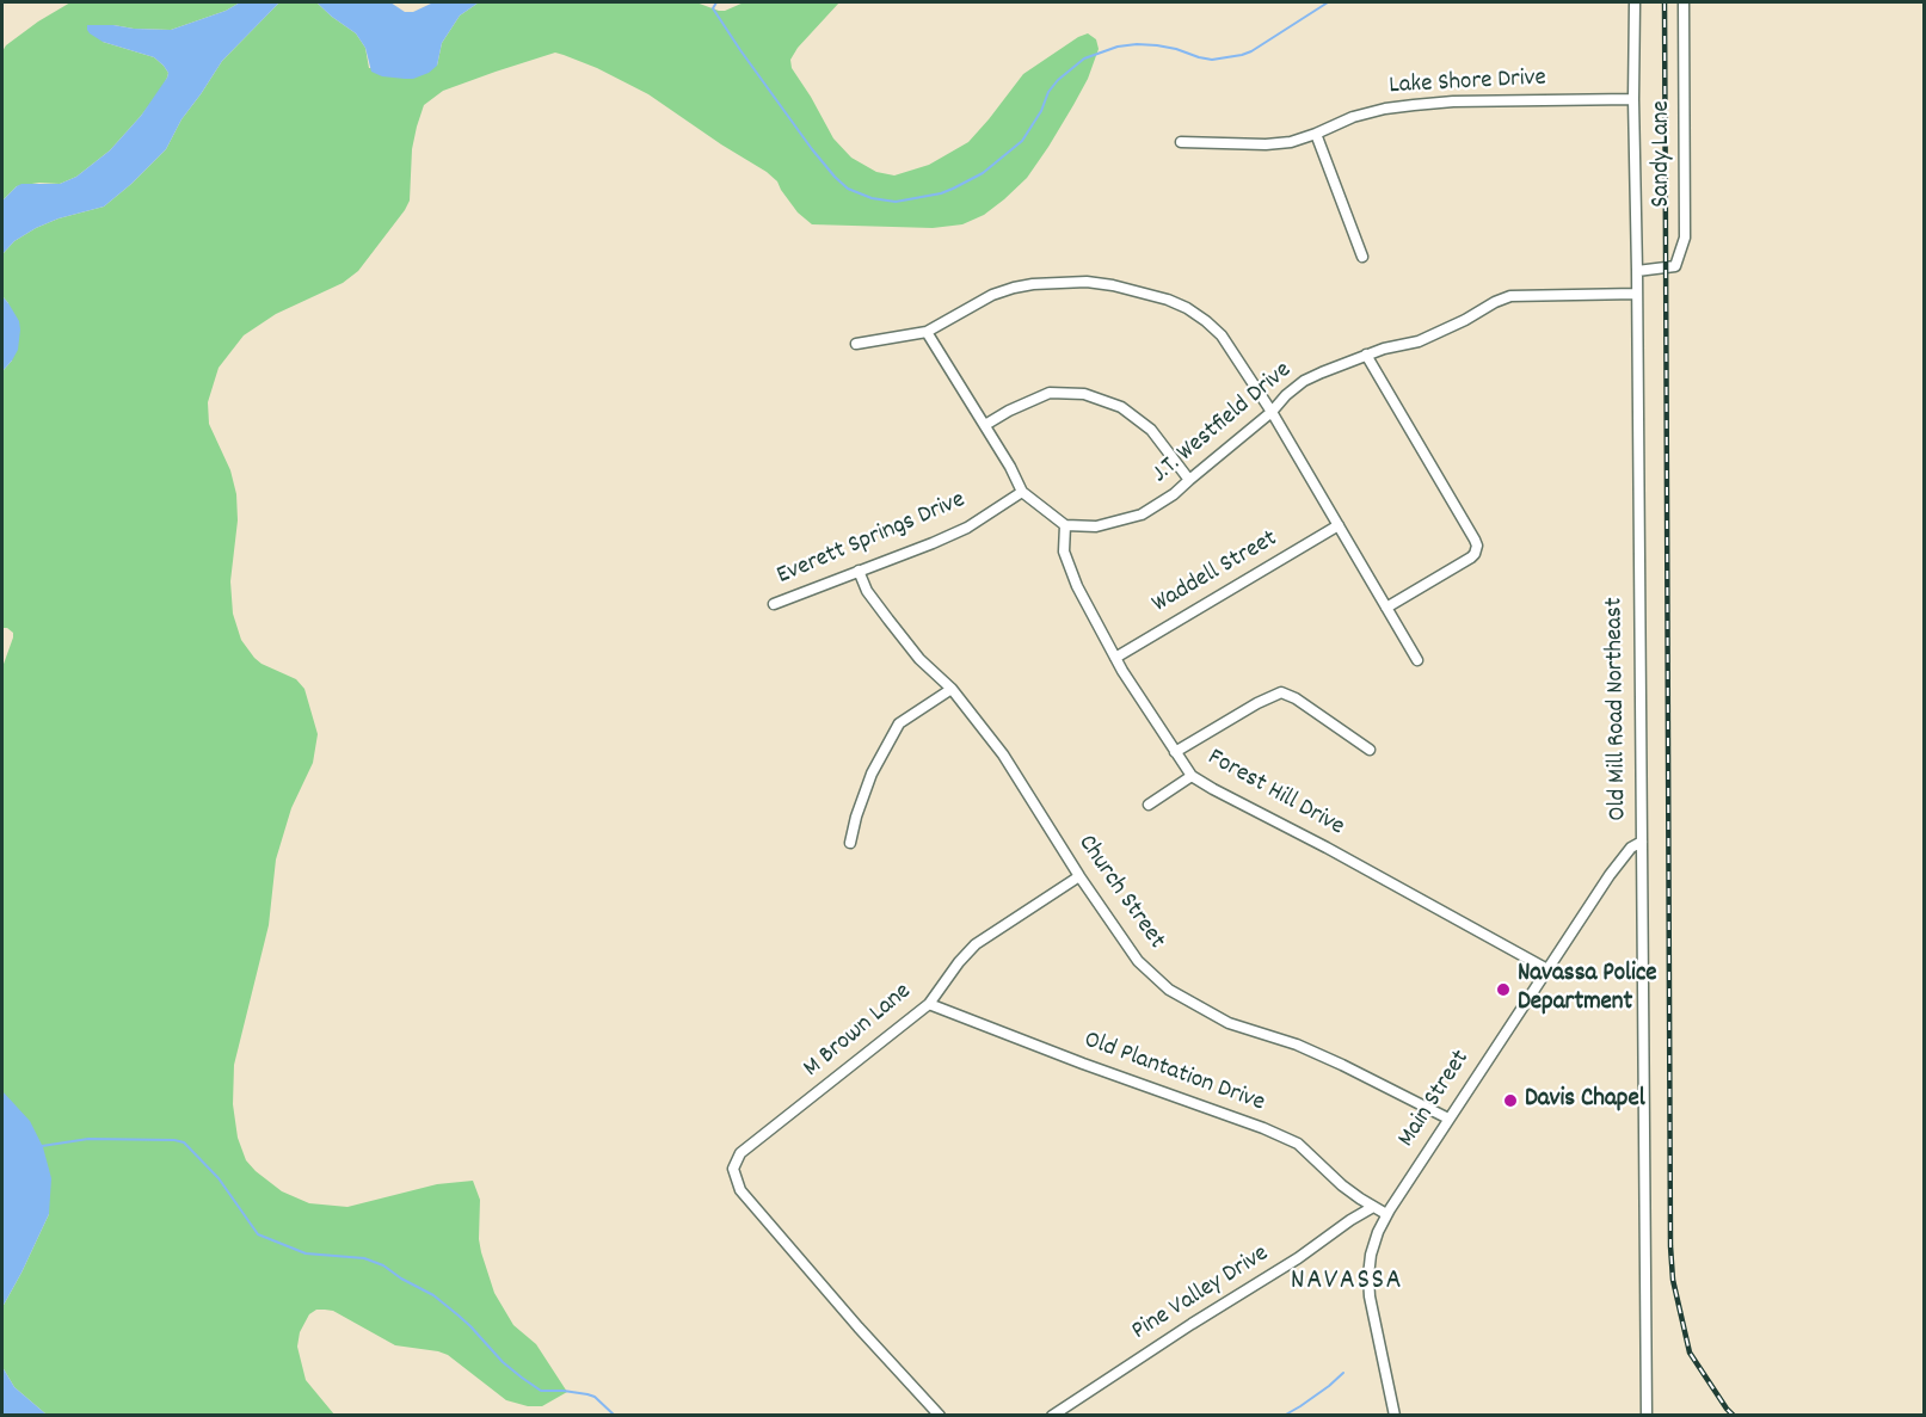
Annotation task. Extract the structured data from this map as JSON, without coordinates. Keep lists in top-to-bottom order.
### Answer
{
  "streets": {
    "street": [
      "Lake Shore Drive",
      "Sandy Lane",
      "J.T. Westfield Drive",
      "Everett Springs Drive",
      "Waddell Street",
      "Old Mill Road Northeast",
      "Forest Hill Drive",
      "Church Street",
      "M Brown Lane",
      "Old Plantation Drive",
      "Main Street",
      "Pine Valley Drive"
    ]
  },
  "crossings": [
    ["Lake Shore Drive", "Old Mill Road Northeast"],
    ["Sandy Lane", "Old Mill Road Northeast"],
    ["J.T. Westfield Drive", "Old Mill Road Northeast"],
    ["J.T. Westfield Drive", "Forest Hill Drive"],
    ["Everett Springs Drive", "Church Street"],
    ["Waddell Street", "Forest Hill Drive"],
    ["Old Mill Road Northeast", "Main Street"],
    ["Forest Hill Drive", "Main Street"],
    ["Church Street", "M Brown Lane"],
    ["Church Street", "Main Street"],
    ["M Brown Lane", "Old Plantation Drive"],
    ["Old Plantation Drive", "Main Street"],
    ["Old Plantation Drive", "Pine Valley Drive"]
  ],
  "districts": ["NAVASSA"],
  "places": ["Navassa Police Department", "Davis Chapel"]
}
